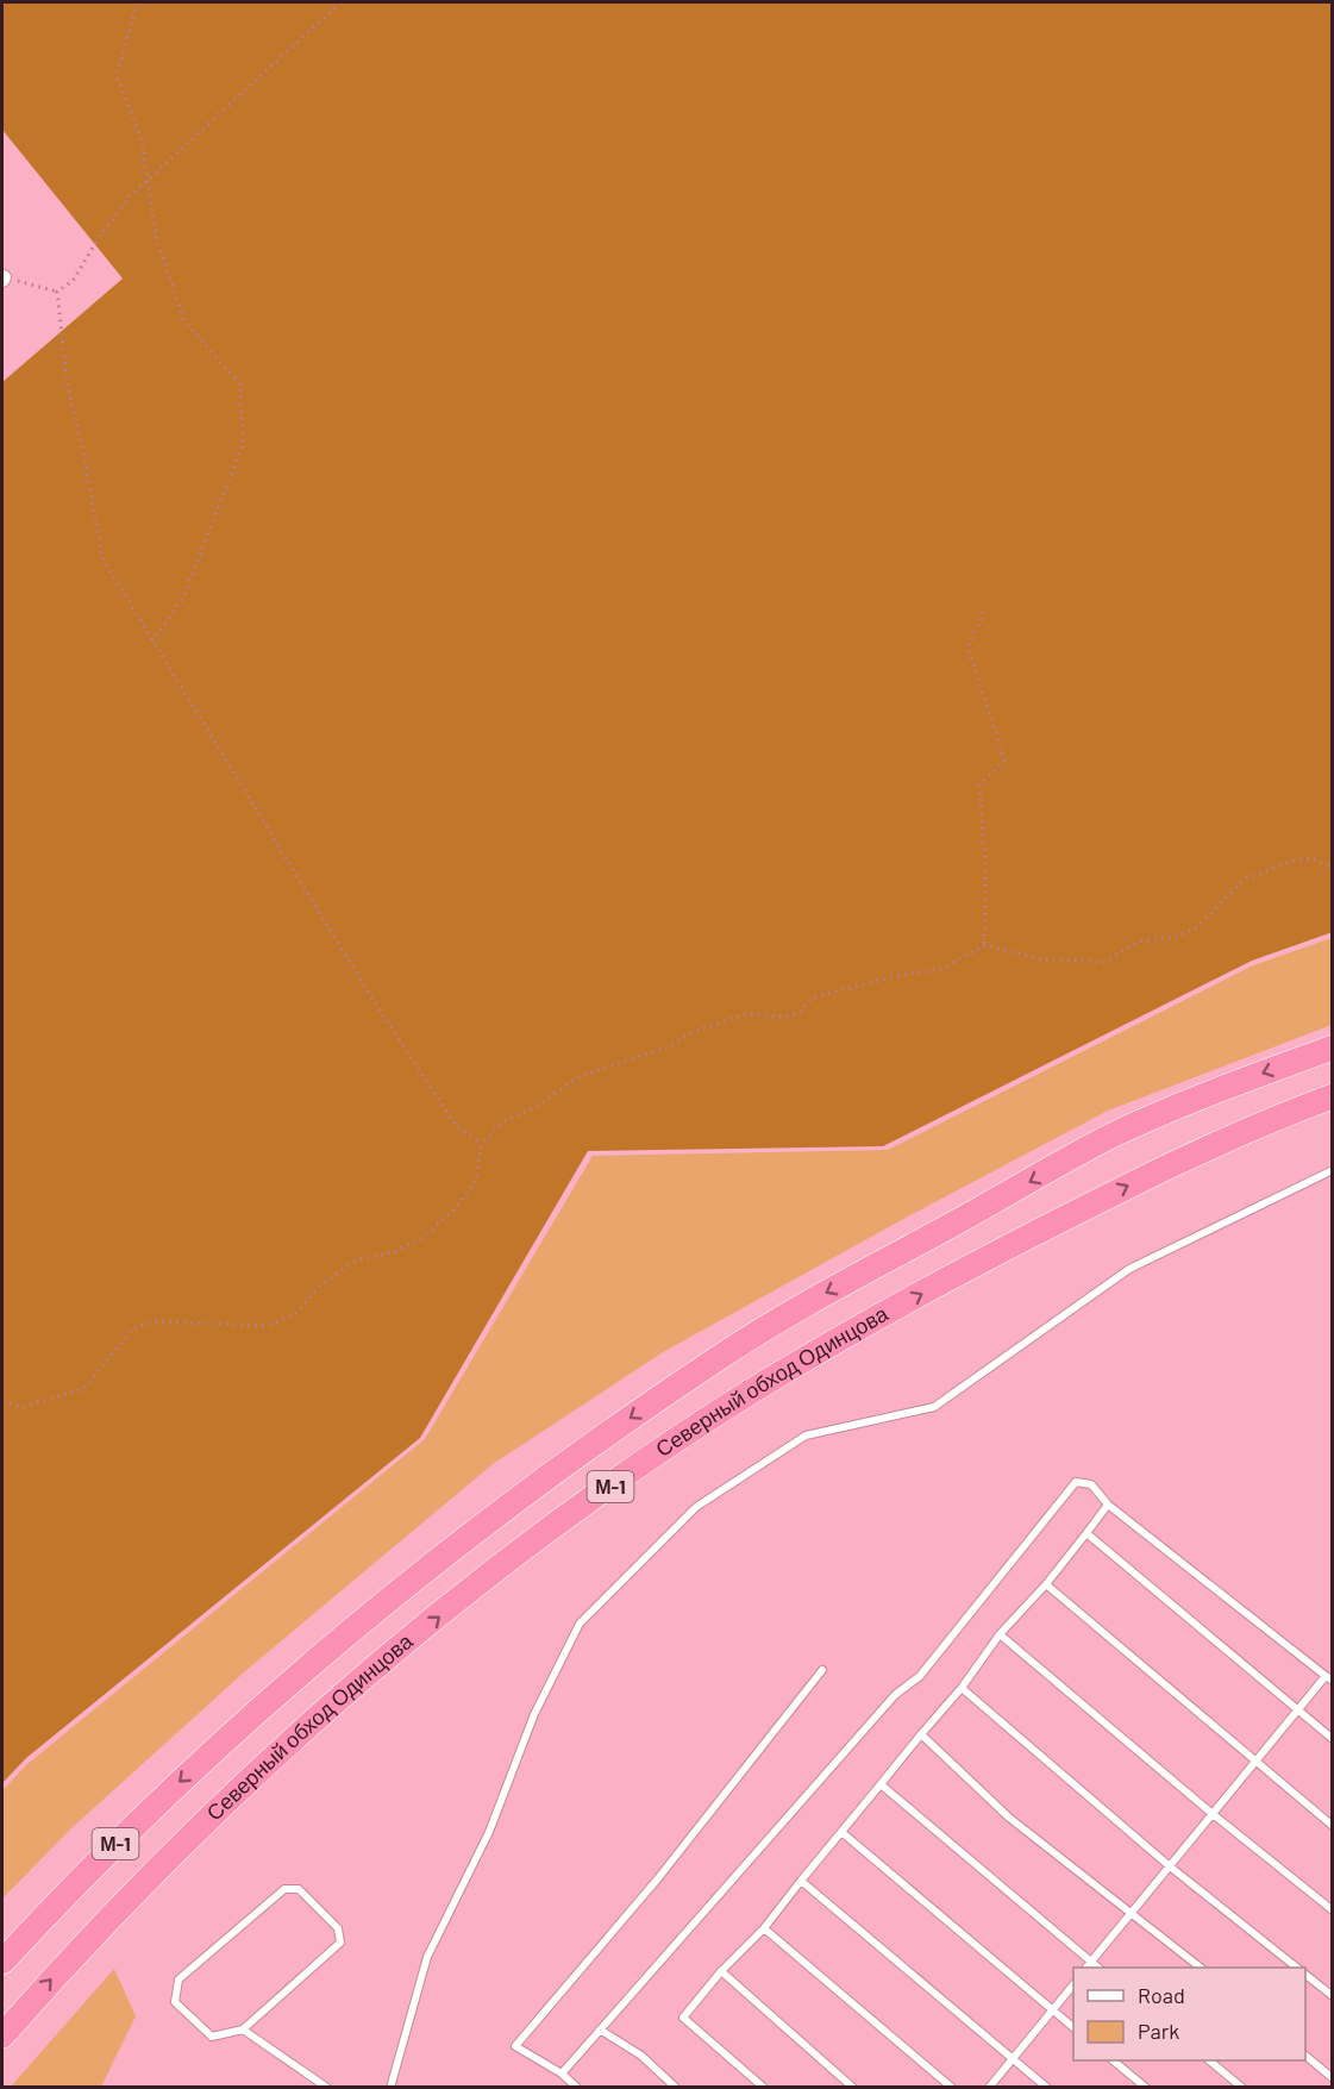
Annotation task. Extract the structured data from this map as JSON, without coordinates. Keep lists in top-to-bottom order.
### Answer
{
  "streets": {
    "highway": ["Северный обход Одинцова", "М-1"]
  },
  "legend": ["Road", "Park"]
}
